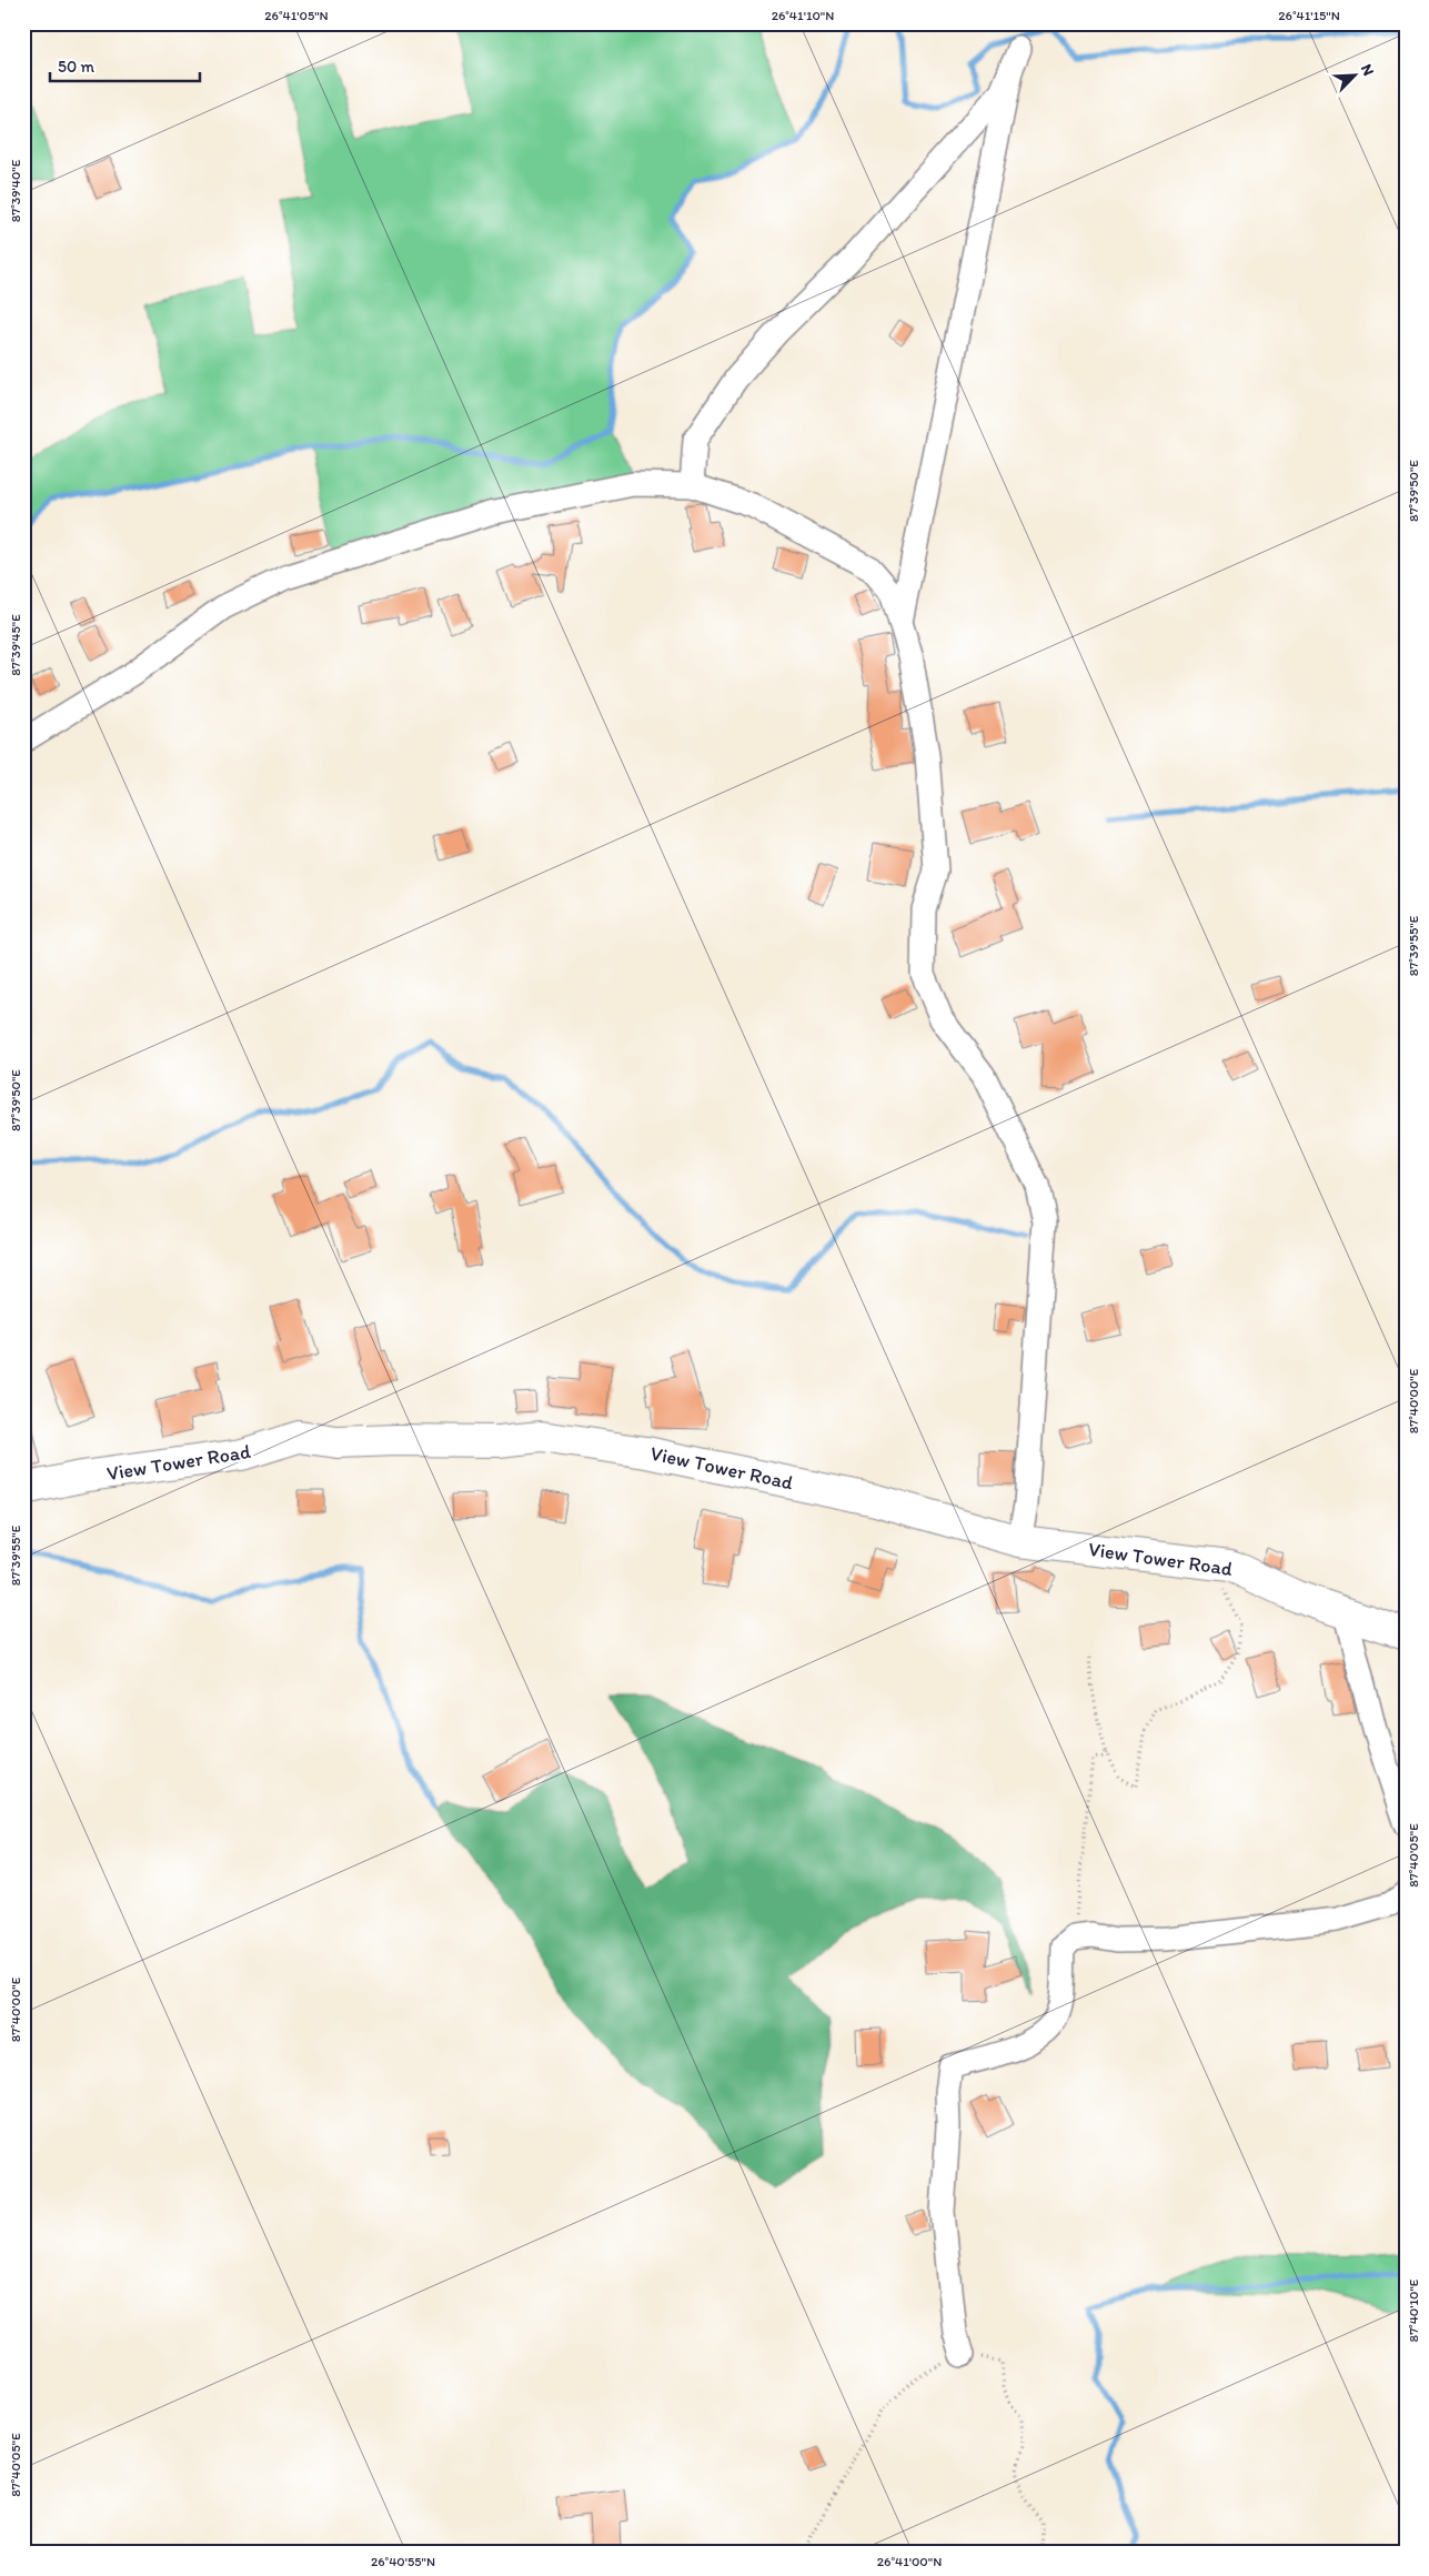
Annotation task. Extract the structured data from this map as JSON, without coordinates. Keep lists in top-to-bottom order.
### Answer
{
  "streets": {
    "street": ["View Tower Road"]
  },
  "scale_bar": "50 m",
  "north": "top right",
  "coordinates": [
    "26°41'05\"N",
    "26°41'10\"N",
    "26°41'15\"N",
    "87°39'40\"E",
    "87°39'50\"E",
    "87°39'45\"E",
    "87°39'55\"E",
    "87°40'00\"E",
    "87°40'05\"E",
    "87°40'10\"E",
    "26°40'55\"N",
    "26°41'00\"N"
  ]
}
